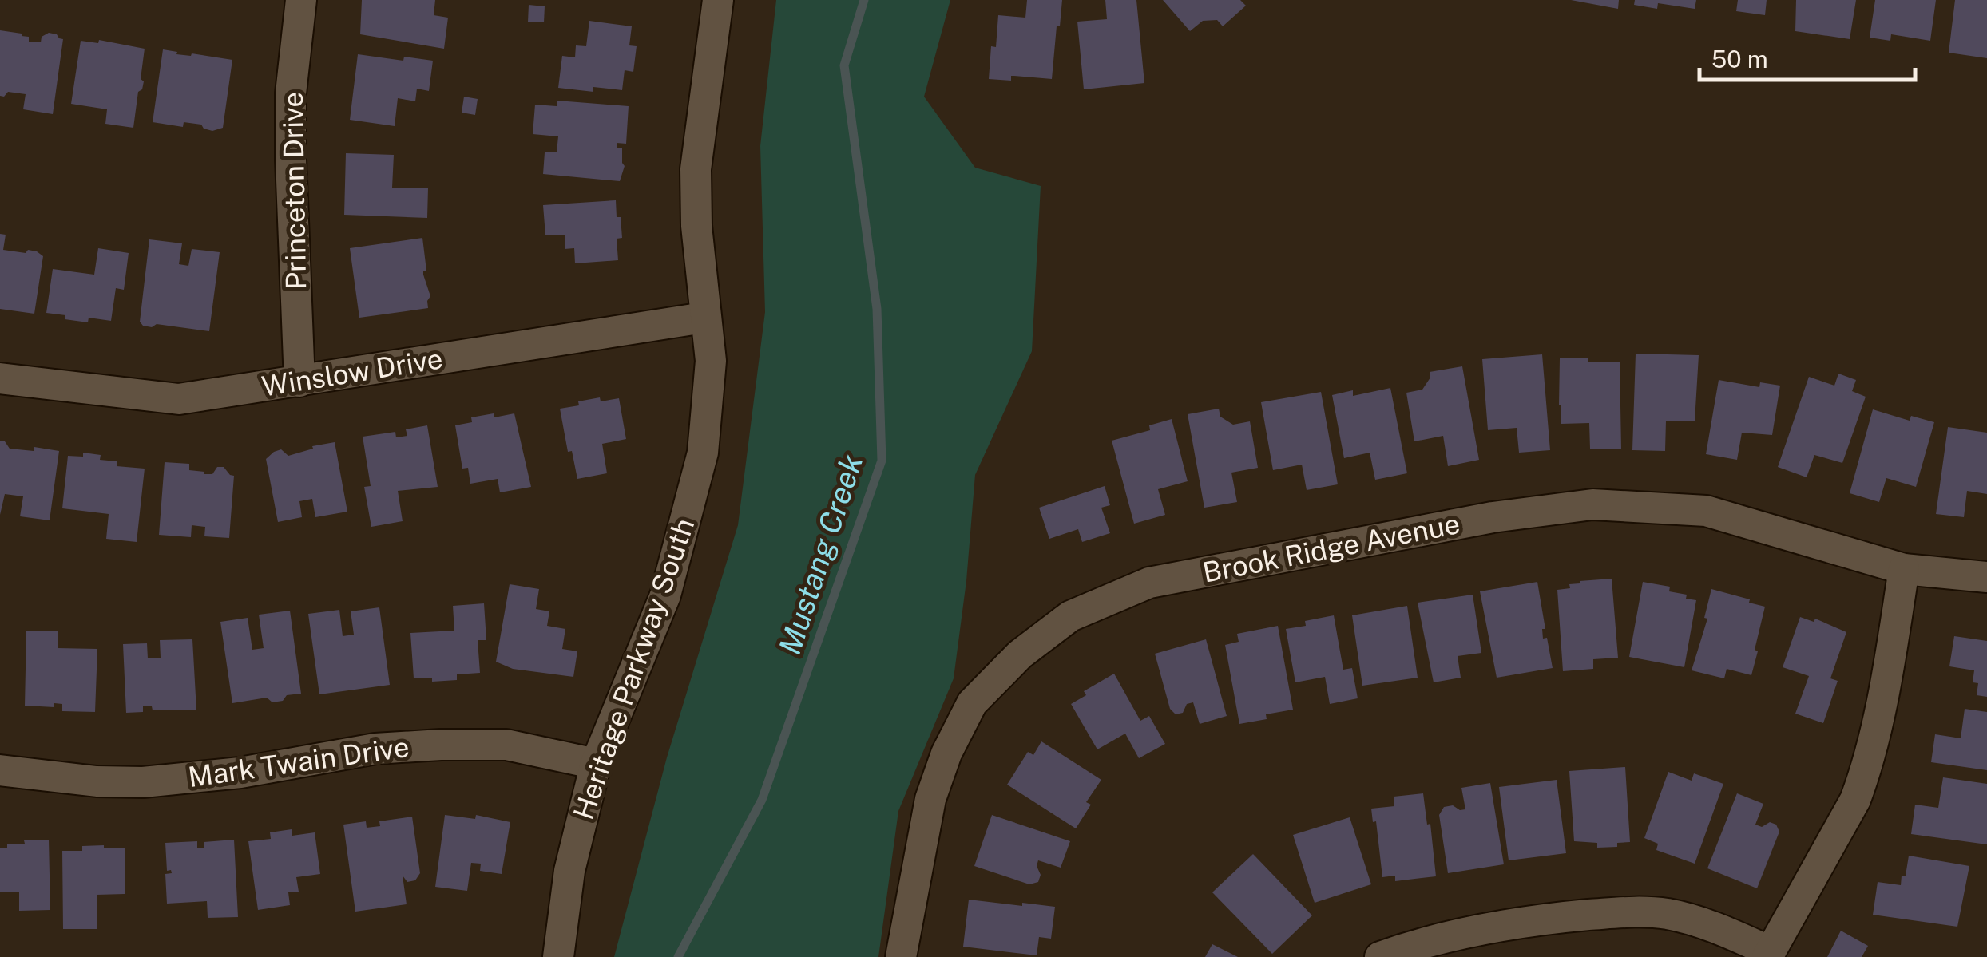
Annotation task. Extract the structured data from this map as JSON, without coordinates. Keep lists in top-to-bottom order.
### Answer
{
  "streets": {
    "street": [
      "Princeton Drive",
      "Winslow Drive",
      "Brook Ridge Avenue",
      "Heritage Parkway South",
      "Mark Twain Drive"
    ]
  },
  "crossings": [
    ["Princeton Drive", "Winslow Drive"],
    ["Winslow Drive", "Heritage Parkway South"],
    ["Heritage Parkway South", "Mark Twain Drive"]
  ],
  "water": ["Mustang Creek"],
  "scale_bar": "50 m"
}
